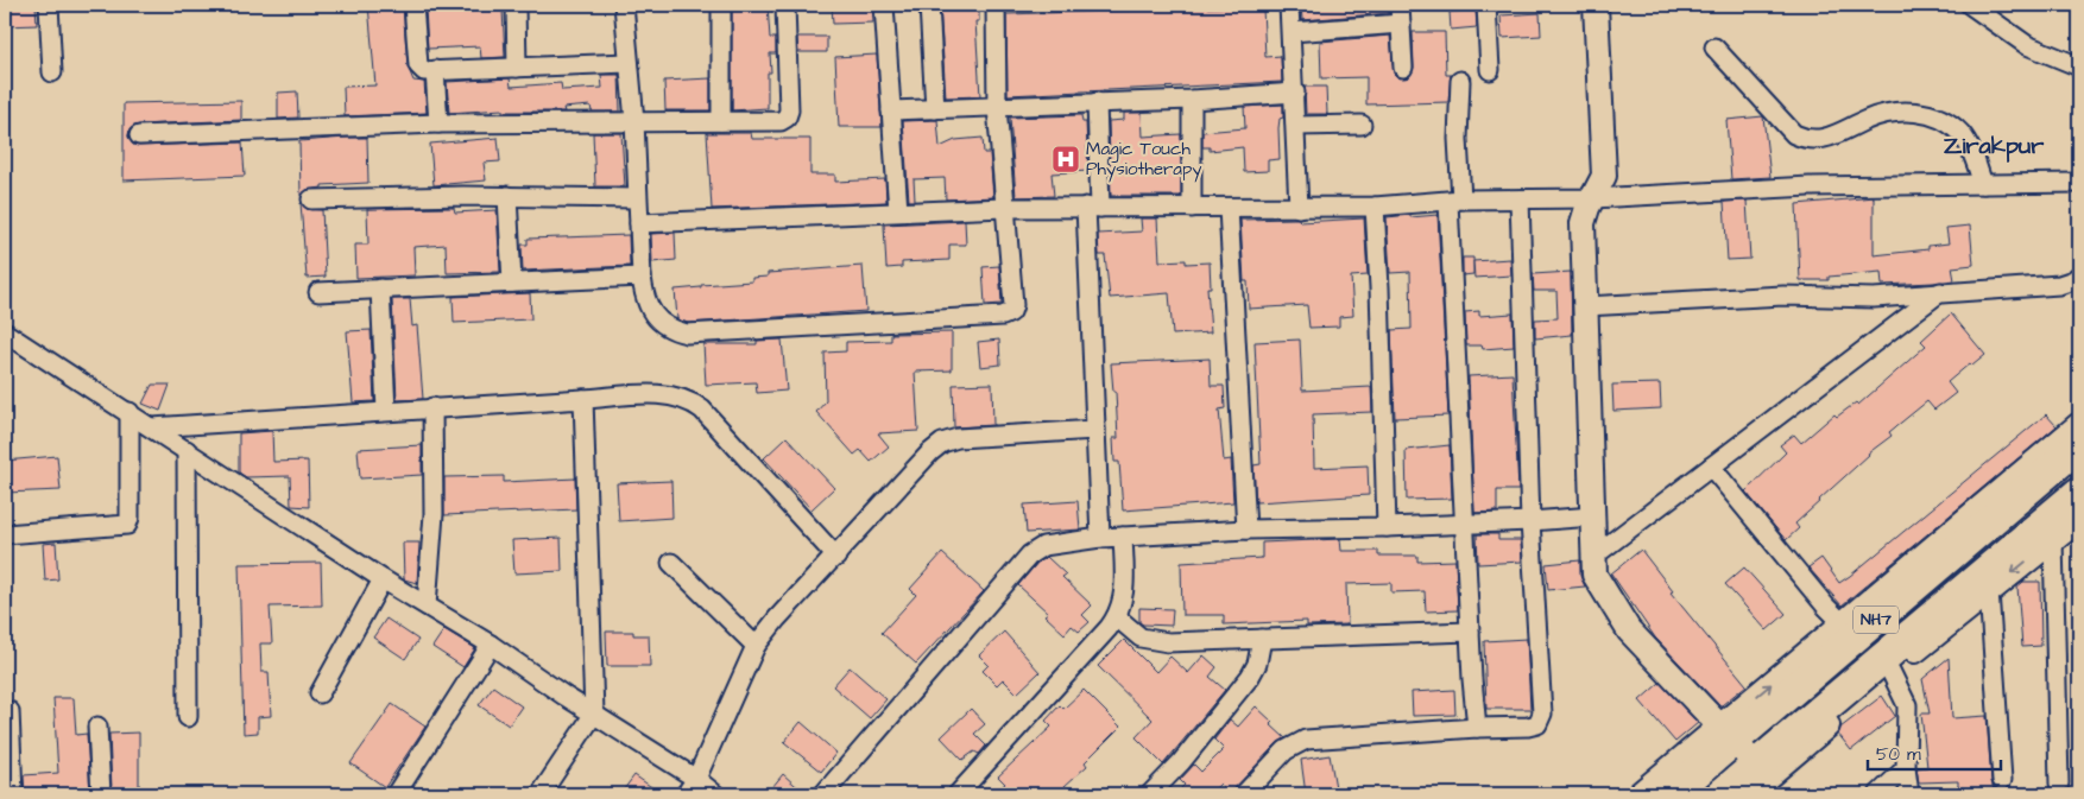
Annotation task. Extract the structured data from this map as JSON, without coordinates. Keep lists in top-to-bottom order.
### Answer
{
  "streets": {
    "highway": ["NH7"]
  },
  "districts": ["Zirakpur"],
  "places": {
    "hospital": ["Magic Touch Physiotherapy"]
  },
  "scale_bar": "50 m"
}
